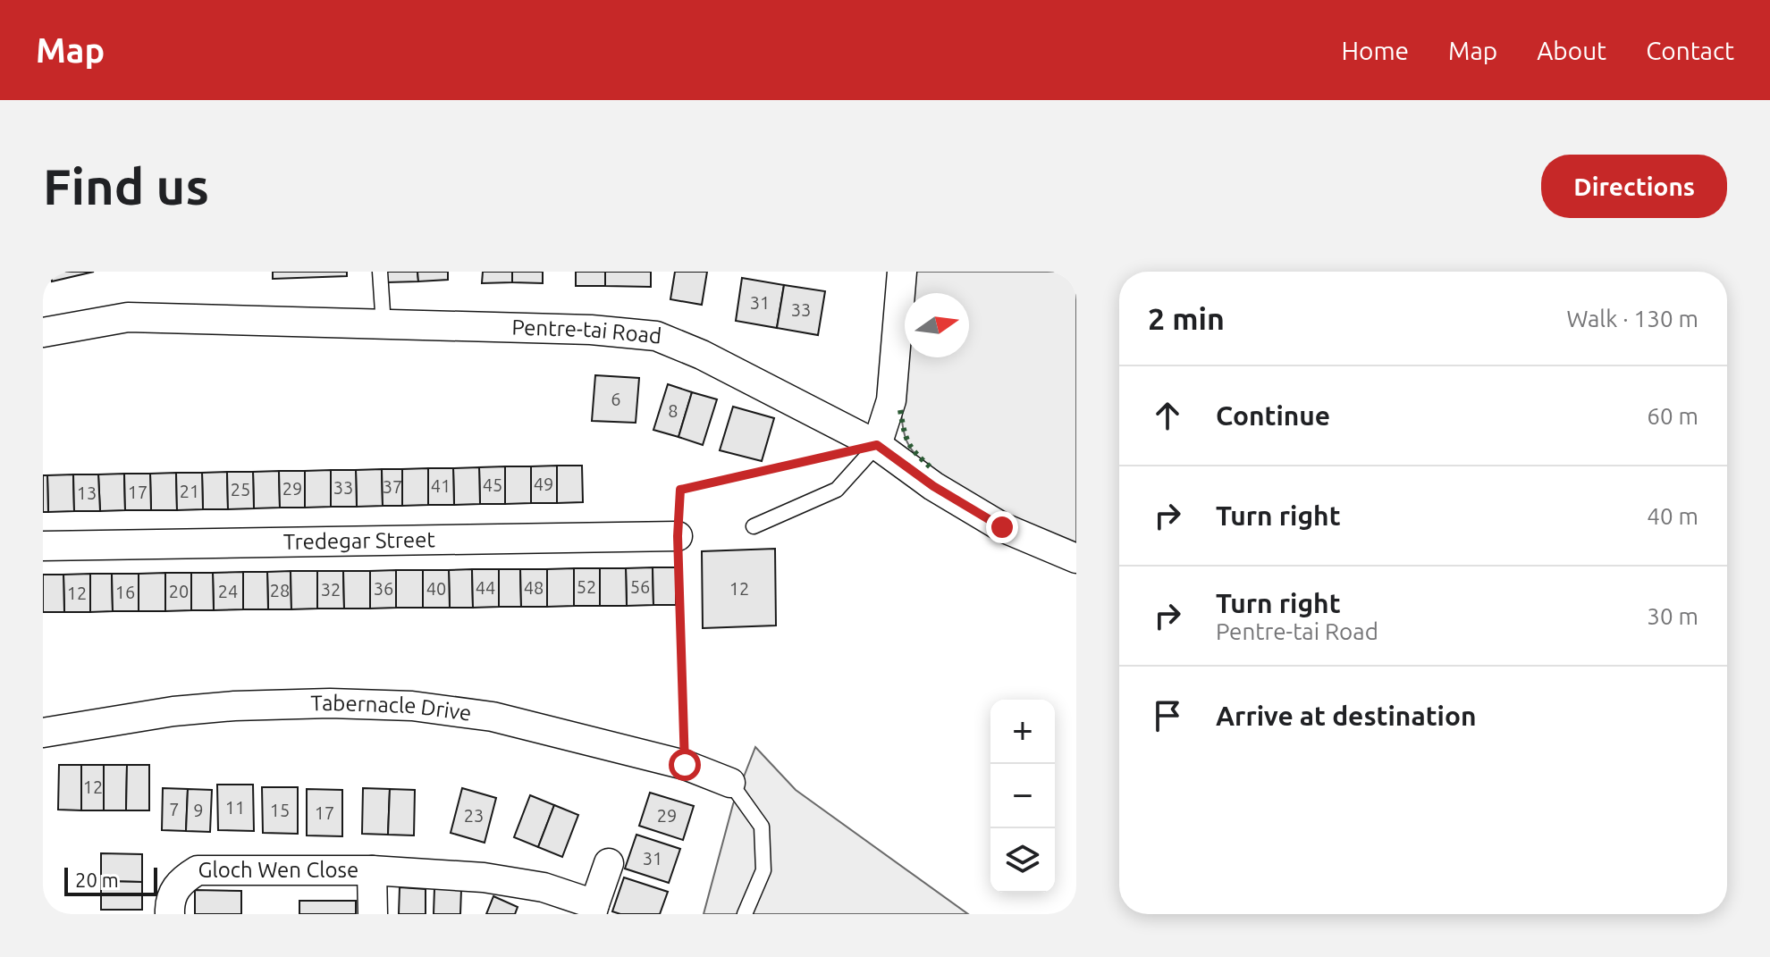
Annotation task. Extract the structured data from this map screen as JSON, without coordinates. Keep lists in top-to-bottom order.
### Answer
{
  "streets": {
    "street": [
      "Pentre-tai Road",
      "Tredegar Street",
      "Tabernacle Drive",
      "Gloch Wen Close"
    ]
  },
  "house_numbers": [
    "31",
    "33",
    "6",
    "8",
    "49",
    "45",
    "41",
    "37",
    "33",
    "29",
    "25",
    "21",
    "17",
    "13",
    "52",
    "56",
    "44",
    "48",
    "36",
    "40",
    "12",
    "32",
    "28",
    "20",
    "24",
    "16",
    "12",
    "12",
    "11",
    "7",
    "9",
    "15",
    "17",
    "23",
    "29",
    "31"
  ],
  "scale_bar": "20 m",
  "north": "right",
  "page": {
    "header": "Map",
    "nav": [
      "Home",
      "Map",
      "About",
      "Contact"
    ],
    "buttons": "Directions",
    "title": "Find us",
    "heading": ["2 min", "Walk · 130 m"],
    "list": [
      ["Continue", "60 m"],
      ["Turn right", "40 m"],
      ["Turn right", "Pentre-tai Road", "30 m"],
      "Arrive at destination"
    ],
    "map_buttons": ["+", "−"],
    "scale": "20 m"
  }
}
